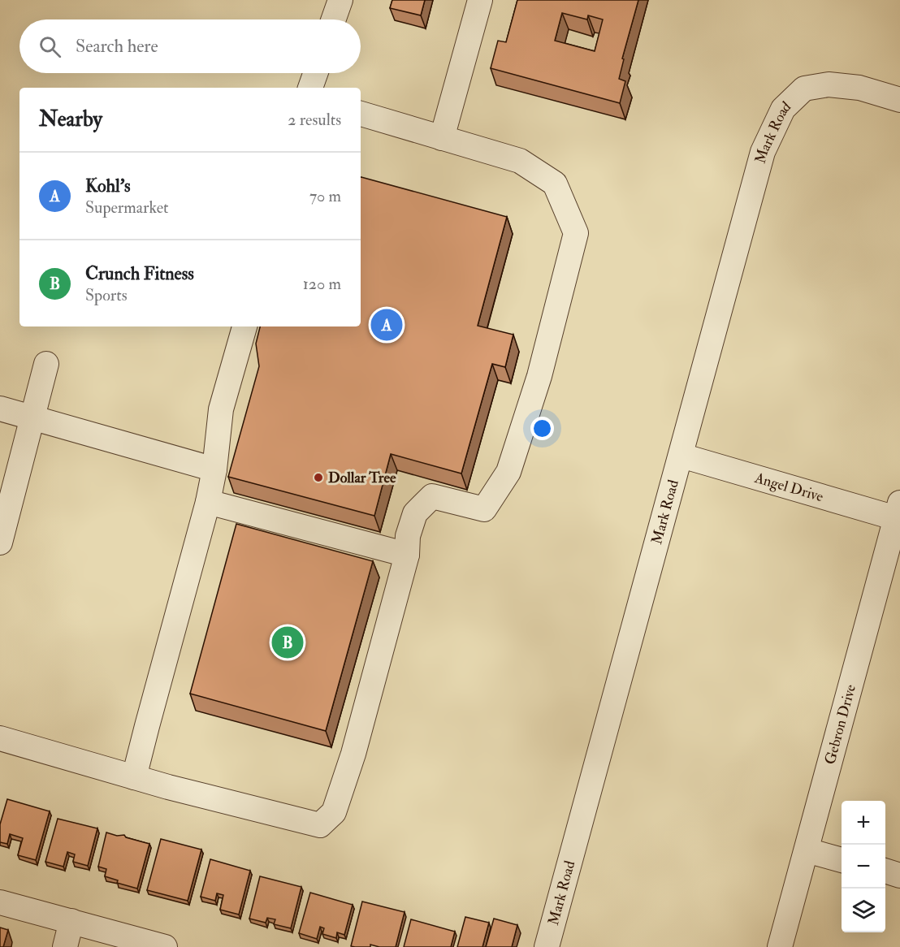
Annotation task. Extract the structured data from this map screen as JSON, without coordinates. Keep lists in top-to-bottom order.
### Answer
{
  "streets": {
    "street": ["Mark Road", "Angel Drive", "Gebron Drive"]
  },
  "crossings": [
    ["Mark Road", "Angel Drive"],
    ["Angel Drive", "Gebron Drive"]
  ],
  "places": ["Dollar Tree"],
  "page": {
    "search": "Search here",
    "heading": ["Nearby", "2 results"],
    "list": [
      {
        "mark": "A",
        "name": "Kohl's",
        "note": "Supermarket",
        "value": "70 m"
      },
      {
        "mark": "B",
        "name": "Crunch Fitness",
        "note": "Sports",
        "value": "120 m"
      }
    ],
    "pins": ["A", "B"],
    "map_buttons": ["+", "−"]
  }
}
